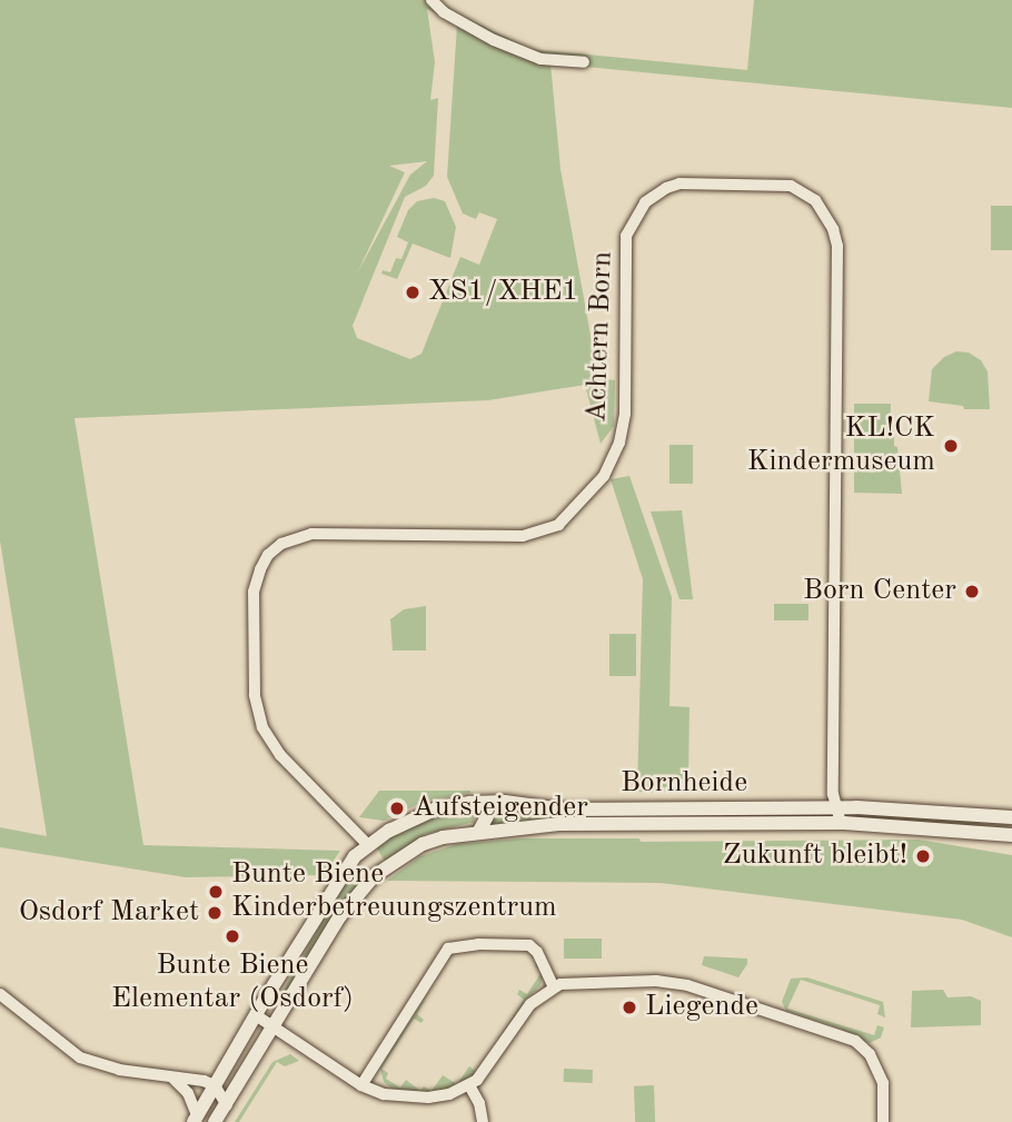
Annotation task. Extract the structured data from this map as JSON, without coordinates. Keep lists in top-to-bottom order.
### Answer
{
  "streets": {
    "street": ["Achtern Born", "Bornheide"]
  },
  "crossings": [
    ["Achtern Born", "Bornheide"]
  ],
  "places": [
    "XS1/XHE1",
    "KL!CK Kindermuseum",
    "Born Center",
    "Aufsteigender",
    "Zukunft bleibt!",
    "Bunte Biene Kinderbetreuungszentrum",
    "Osdorf Market",
    "Bunte Biene Elementar (Osdorf)",
    "Liegende"
  ]
}
